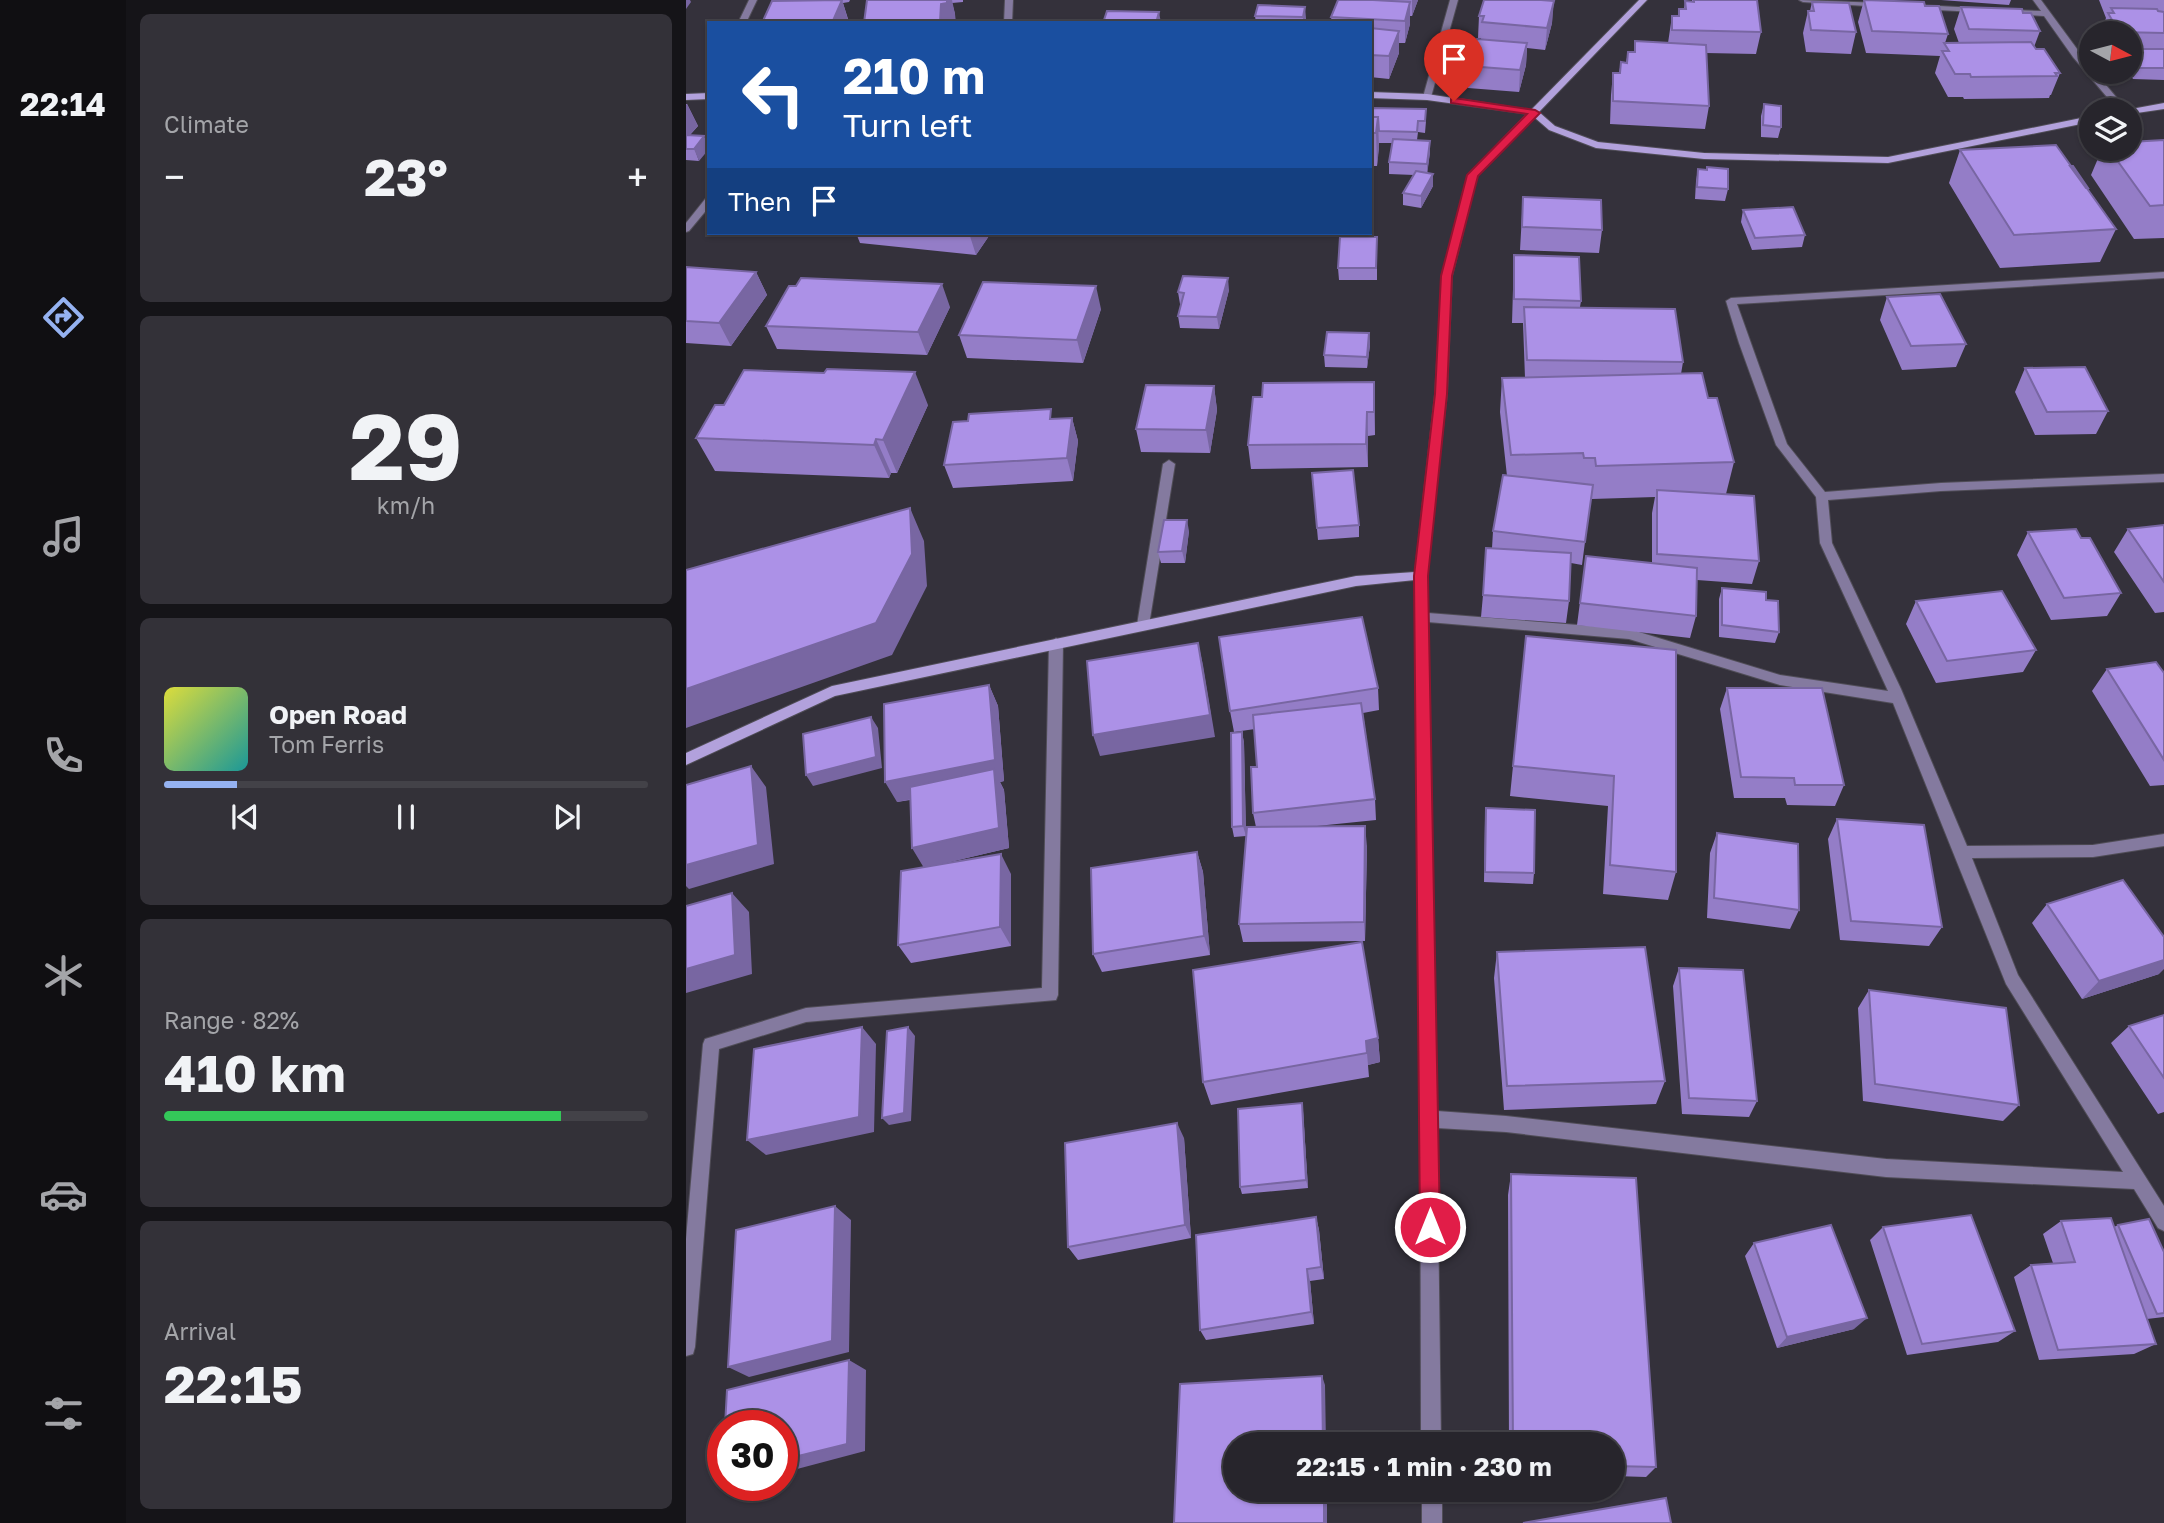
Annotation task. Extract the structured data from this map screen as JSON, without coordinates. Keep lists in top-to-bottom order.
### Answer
{
  "north": "right",
  "page": {
    "tabs": "22:14",
    "tile": [
      "Climate",
      ["29", "km/h"],
      ["Range · 82%", "410 km"],
      ["Arrival", "22:15"]
    ],
    "turn": ["210 m", "Turn left"],
    "heat": ["−", "23°", "+"],
    "then": "Then",
    "song": ["Open Road", "Tom Ferris"],
    "limit": "30",
    "trip": "22:15 · 1 min · 230 m"
  }
}
